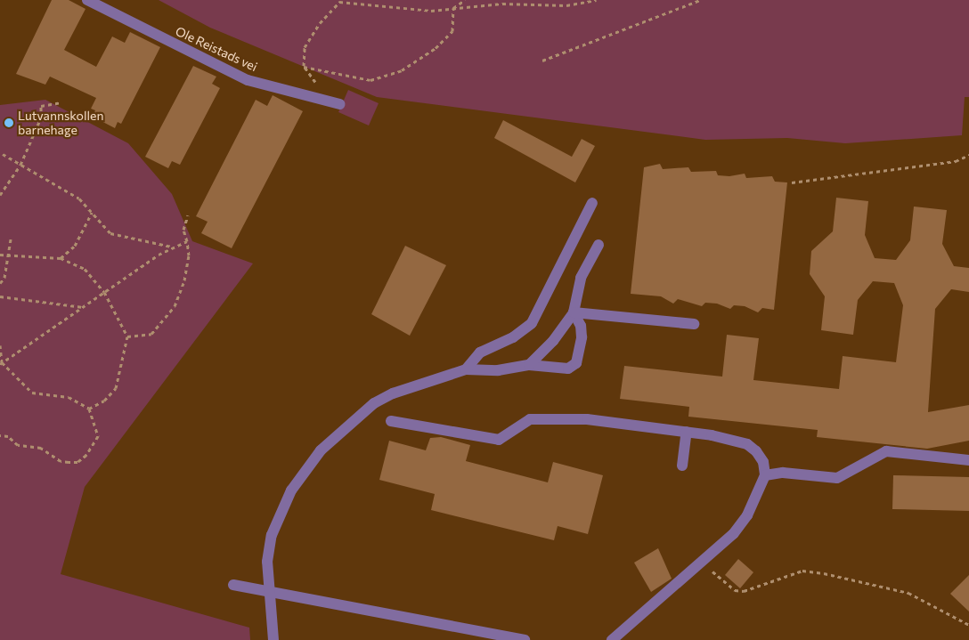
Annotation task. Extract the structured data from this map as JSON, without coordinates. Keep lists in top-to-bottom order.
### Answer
{
  "streets": {
    "lane": ["Ole Reistads vei"]
  },
  "places": ["Lutvannskollen barnehage"]
}
